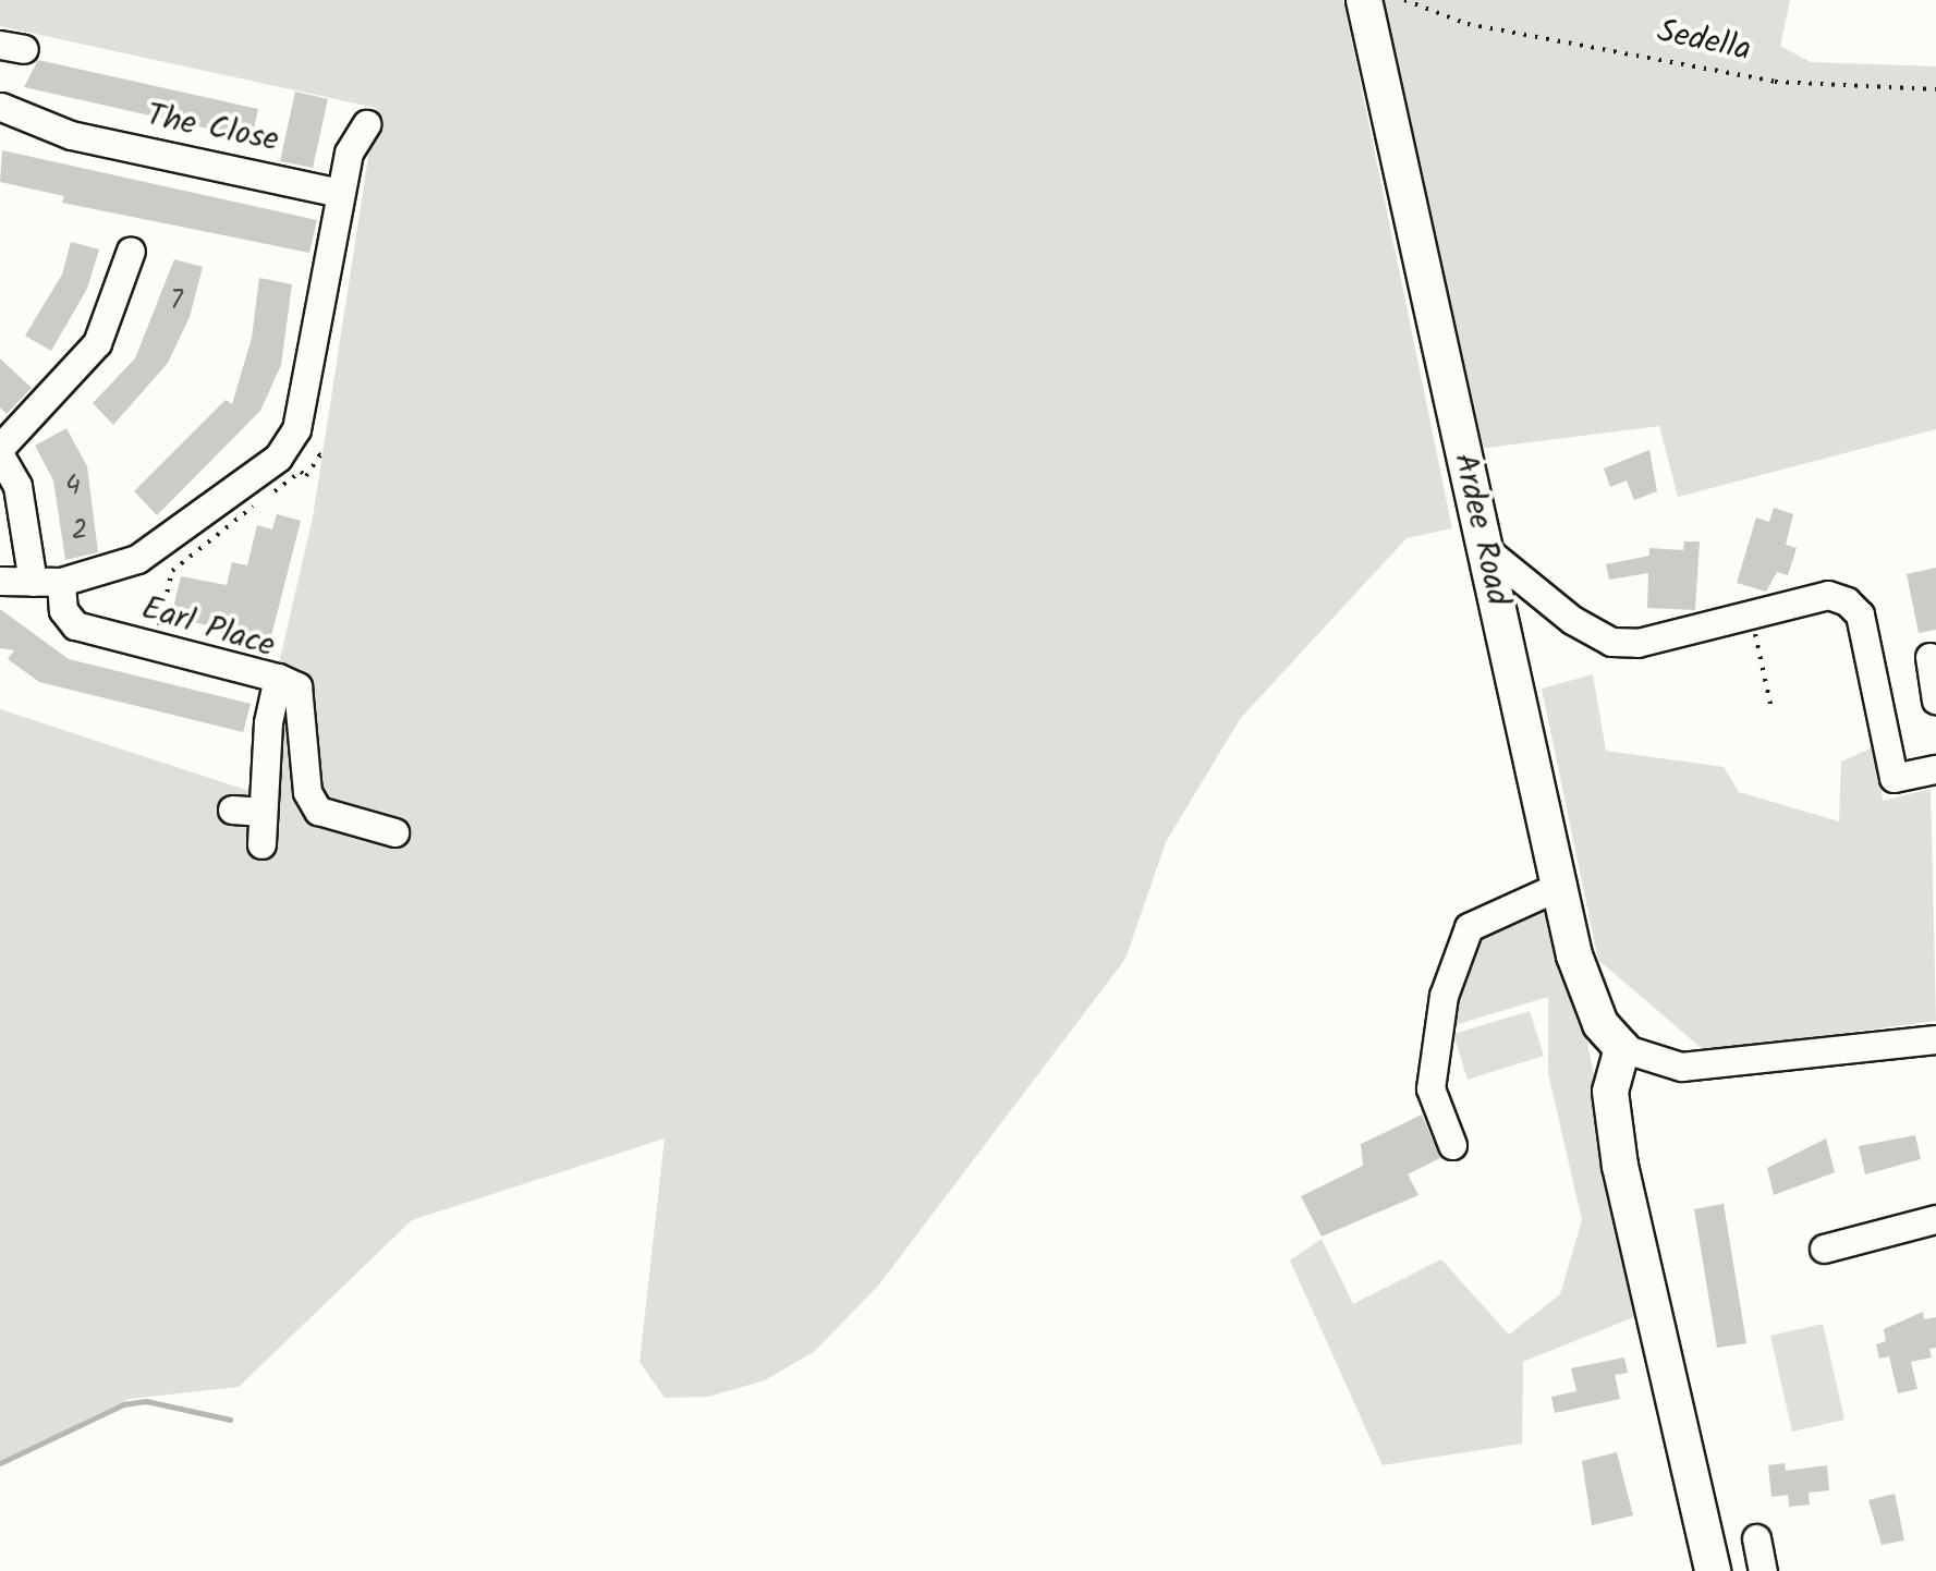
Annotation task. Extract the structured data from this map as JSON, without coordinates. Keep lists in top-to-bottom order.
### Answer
{
  "streets": {
    "main road": ["Ardee Road"],
    "street": ["The Close", "Earl Place"],
    "path": ["Sedella"]
  },
  "house_numbers": ["7", "4", "2"]
}
